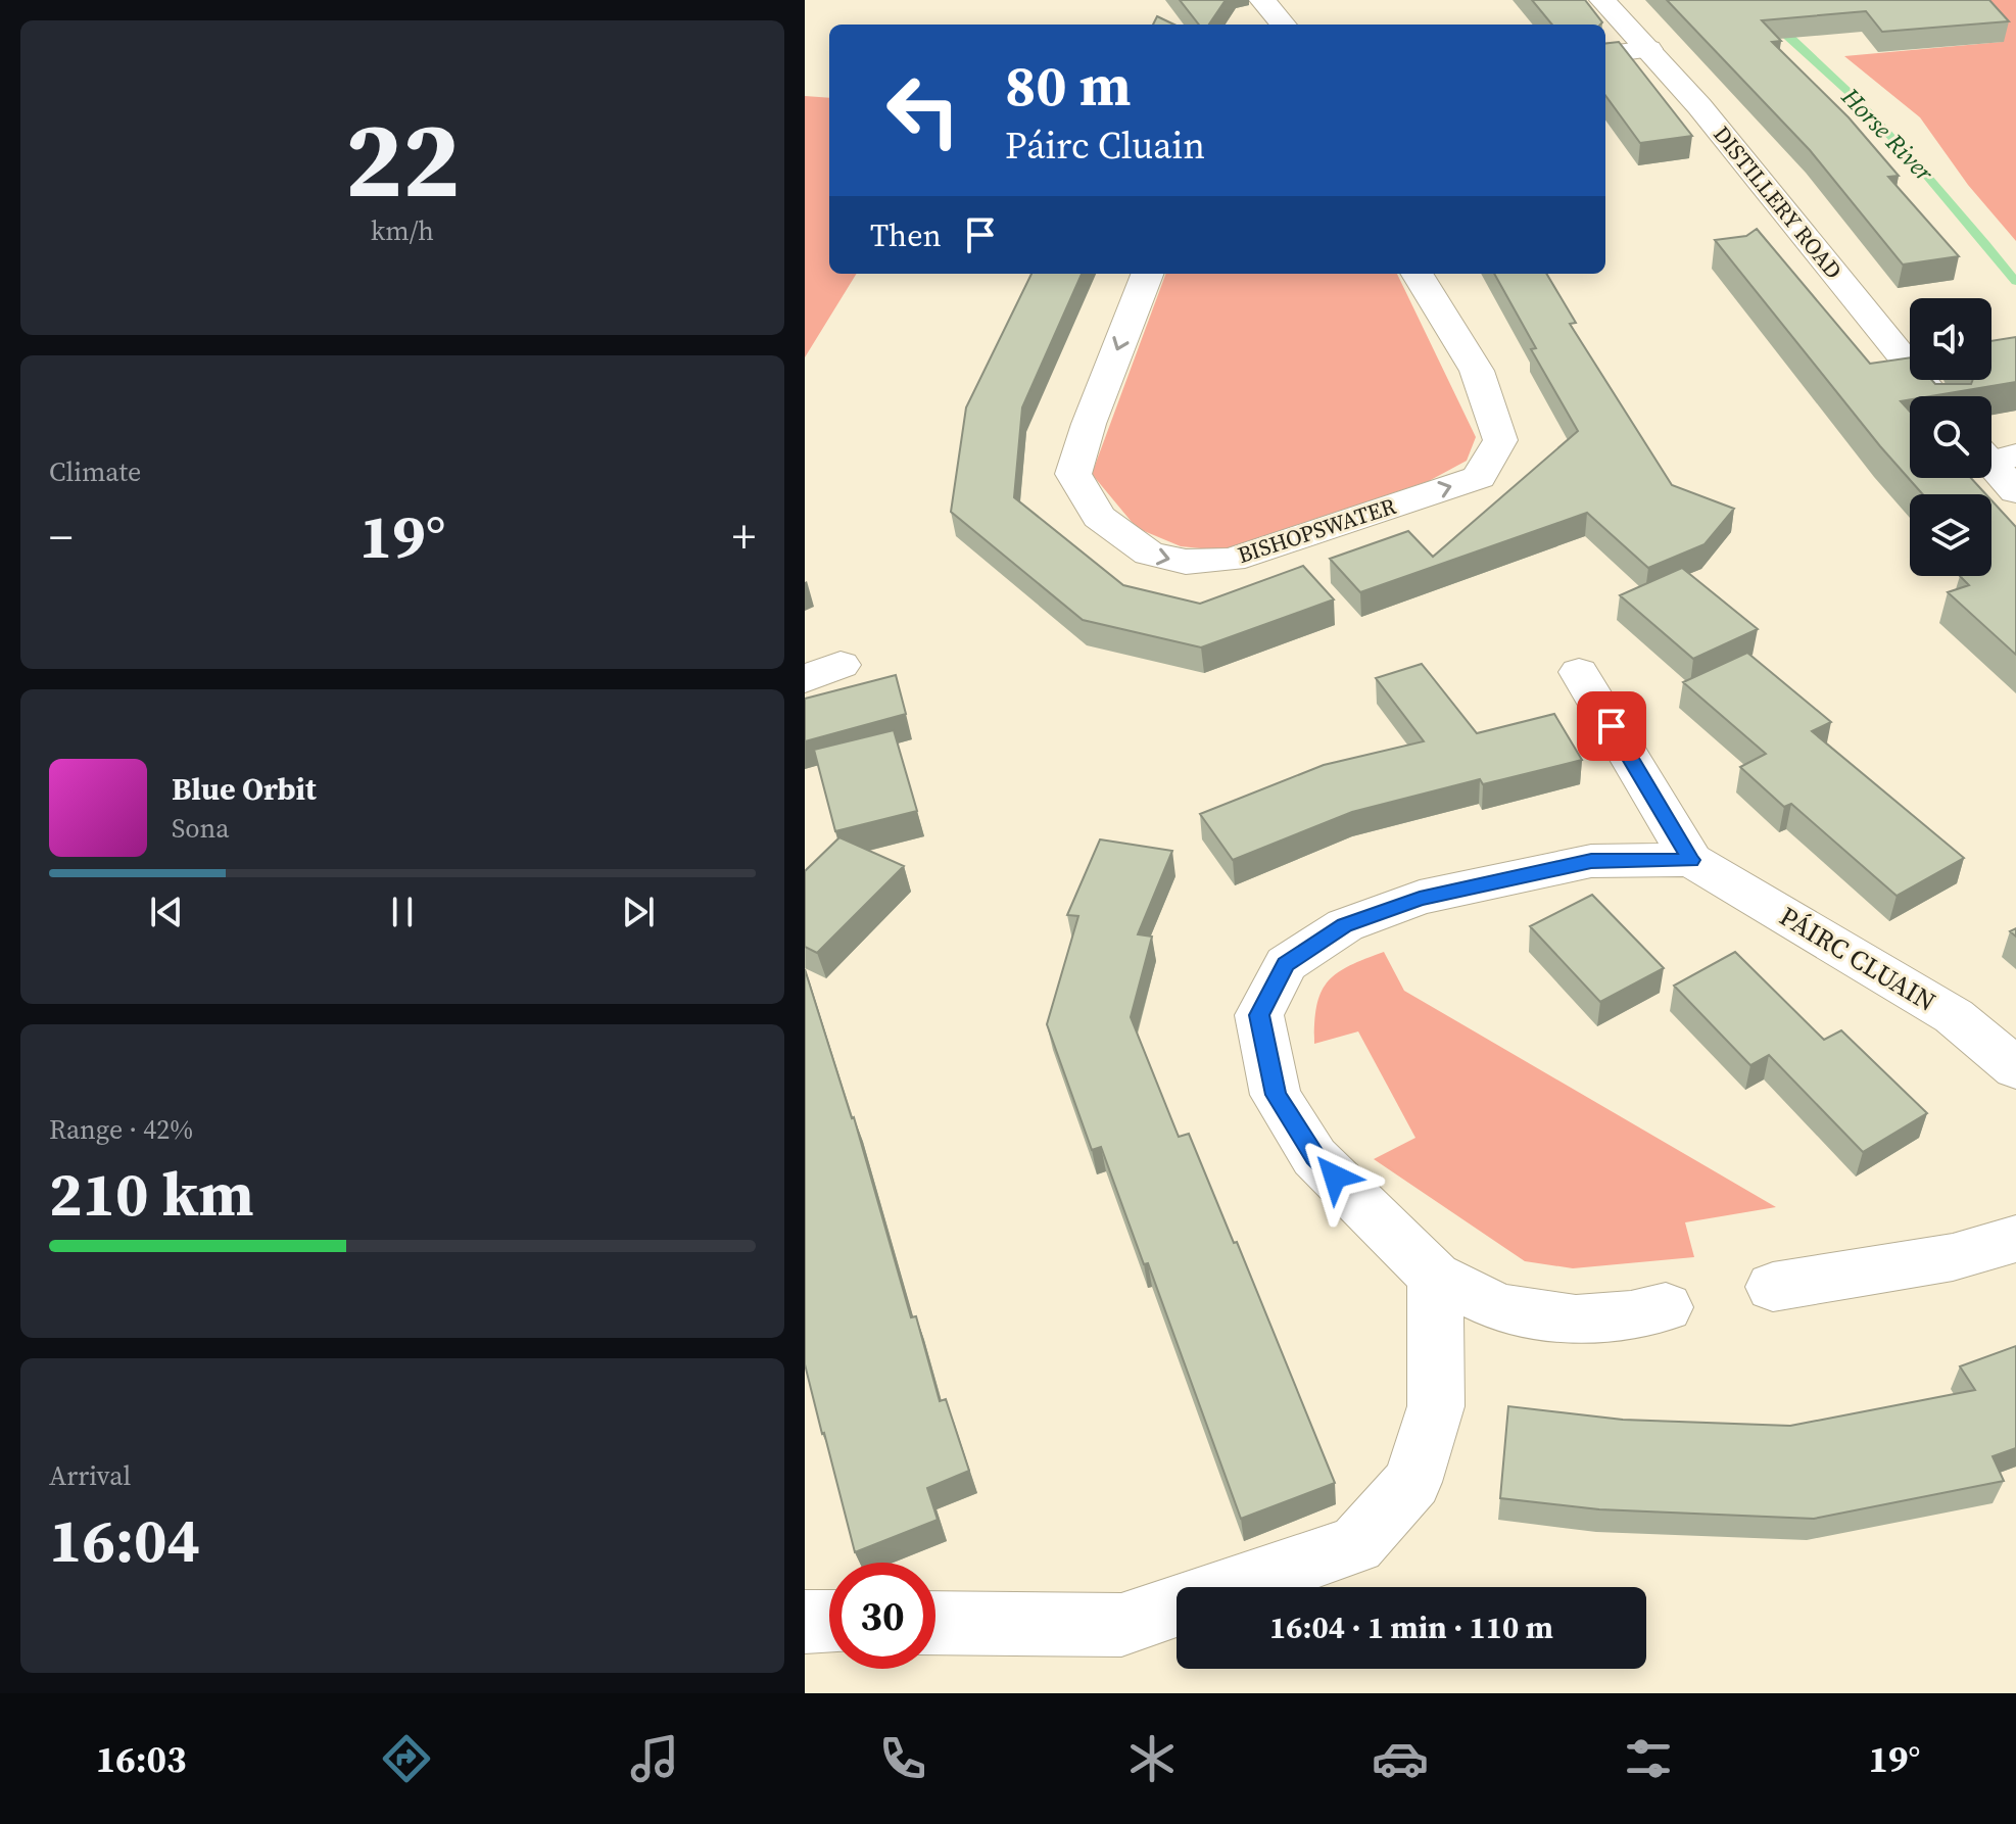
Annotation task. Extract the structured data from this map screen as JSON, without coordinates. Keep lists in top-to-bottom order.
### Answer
{
  "streets": {
    "street": ["DISTILLERY ROAD", "BISHOPSWATER", "PÁIRC CLUAIN"]
  },
  "water": ["Horse River"],
  "page": {
    "tile": [
      ["22", "km/h"],
      "Climate",
      ["Range · 42%", "210 km"],
      ["Arrival", "16:04"]
    ],
    "turn": ["80 m", "Páirc Cluain"],
    "then": "Then",
    "heat": ["−", "19°", "+"],
    "song": ["Blue Orbit", "Sona"],
    "limit": "30",
    "trip": "16:04 · 1 min · 110 m",
    "tabs": ["16:03", "19°"]
  }
}
